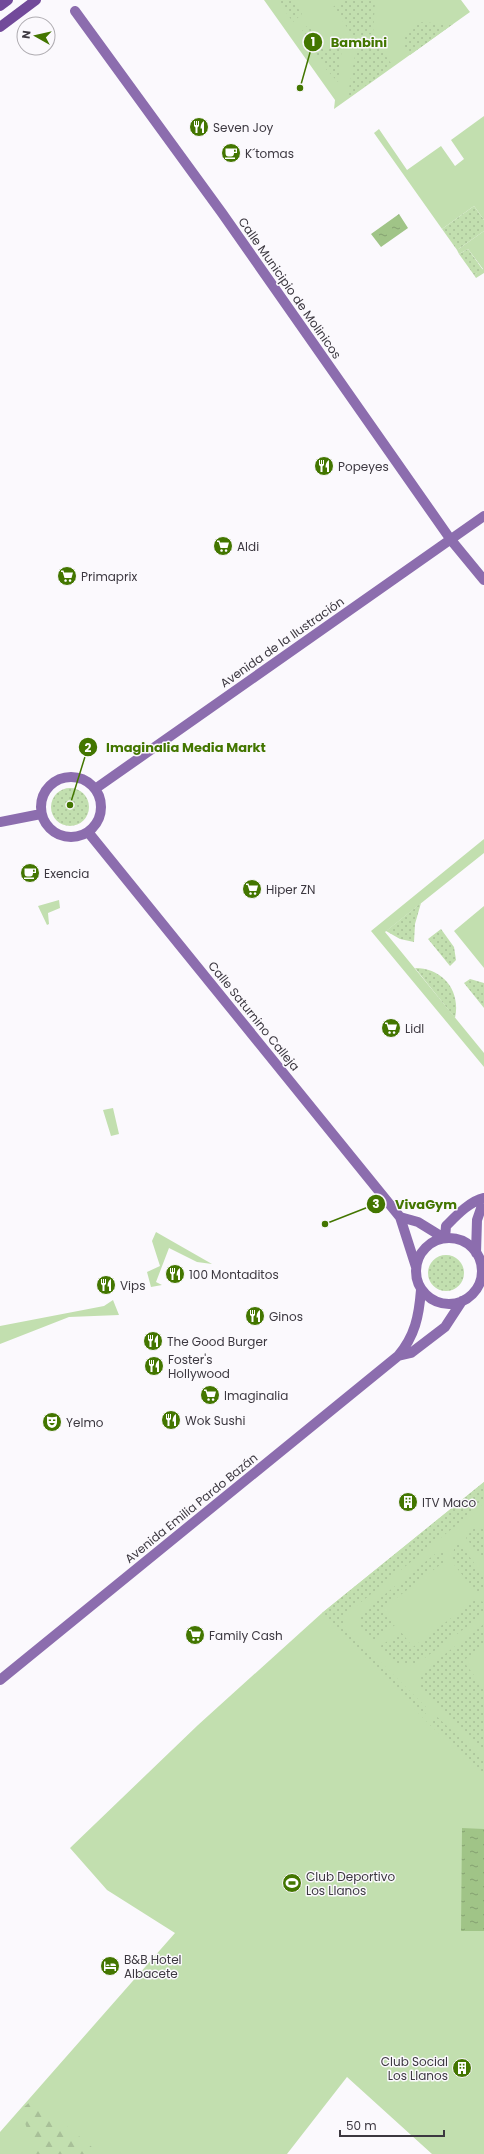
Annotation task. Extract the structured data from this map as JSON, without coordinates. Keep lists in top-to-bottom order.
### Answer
{
  "streets": {
    "street": [
      "Calle Municipio de Molinicos",
      "Avenida de la Ilustración",
      "Calle Saturnino Calleja",
      "Avenida Emilia Pardo Bazán"
    ]
  },
  "crossings": [
    ["Calle Municipio de Molinicos", "Avenida de la Ilustración"],
    ["Avenida de la Ilustración", "Calle Saturnino Calleja"],
    ["Calle Saturnino Calleja", "Avenida Emilia Pardo Bazán"]
  ],
  "places": {
    "other": ["Bambini", "Imaginalia Media Markt", "VivaGym"],
    "restaurant": [
      "Seven Joy",
      "Popeyes",
      "100 Montaditos",
      "Vips",
      "Ginos",
      "The Good Burger",
      "Foster's Hollywood",
      "Wok Sushi"
    ],
    "cafe": ["K´tomas", "Exencia"],
    "supermarket": [
      "Aldi",
      "Primaprix",
      "Hiper ZN",
      "Lidl",
      "Imaginalia",
      "Family Cash"
    ],
    "theatre": ["Yelmo"],
    "building": ["ITV Maco", "Club Social Los Llanos"],
    "sports": ["Club Deportivo Los Llanos"],
    "hotel": ["B&B Hotel Albacete"]
  },
  "scale_bar": "50 m",
  "north": "left"
}
